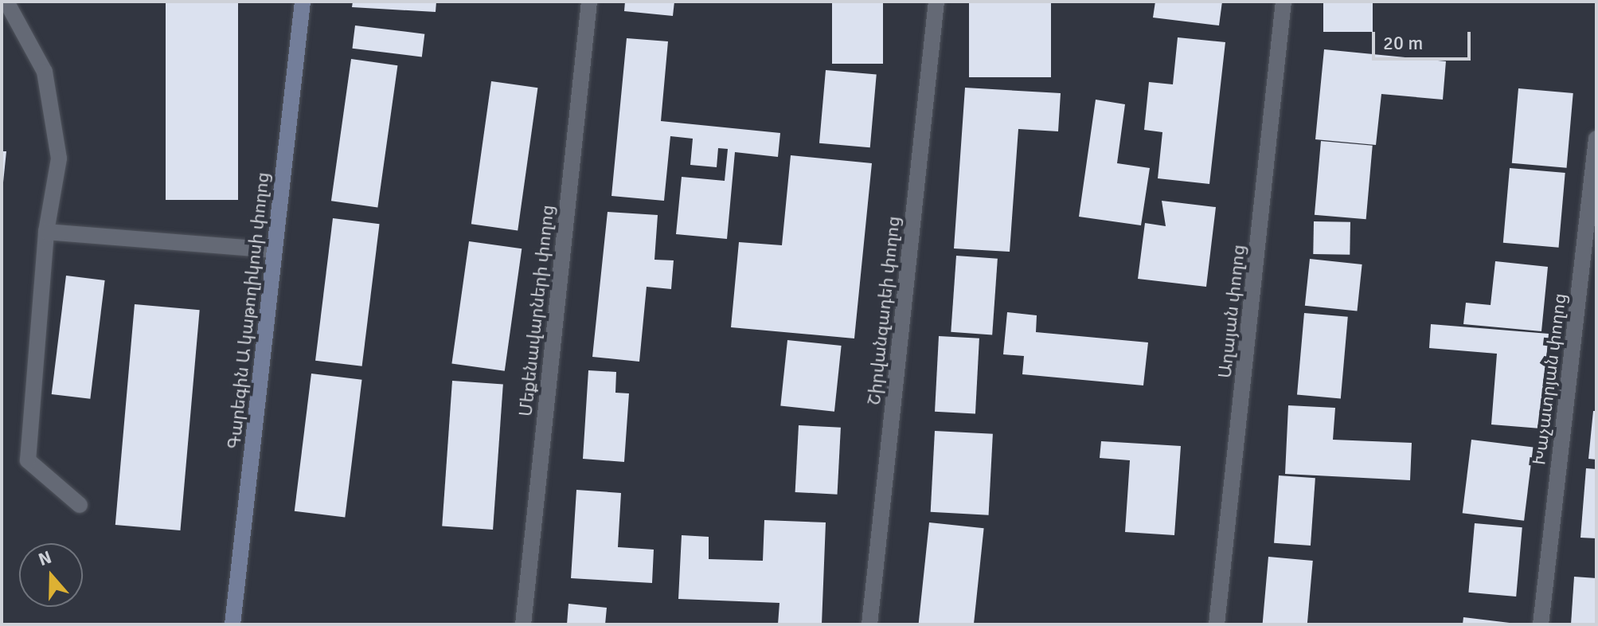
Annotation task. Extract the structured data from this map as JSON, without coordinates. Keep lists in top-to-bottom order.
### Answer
{
  "streets": {
    "street": [
      "Գարեգին Ա կաթողիկոսի փողոց",
      "Մեքենավարների փողոց",
      "Շիրվանզադեի փողոց",
      "Աղայան փողոց",
      "Խաչատրյան փողոց"
    ]
  },
  "scale_bar": "20 m",
  "north": "top"
}
